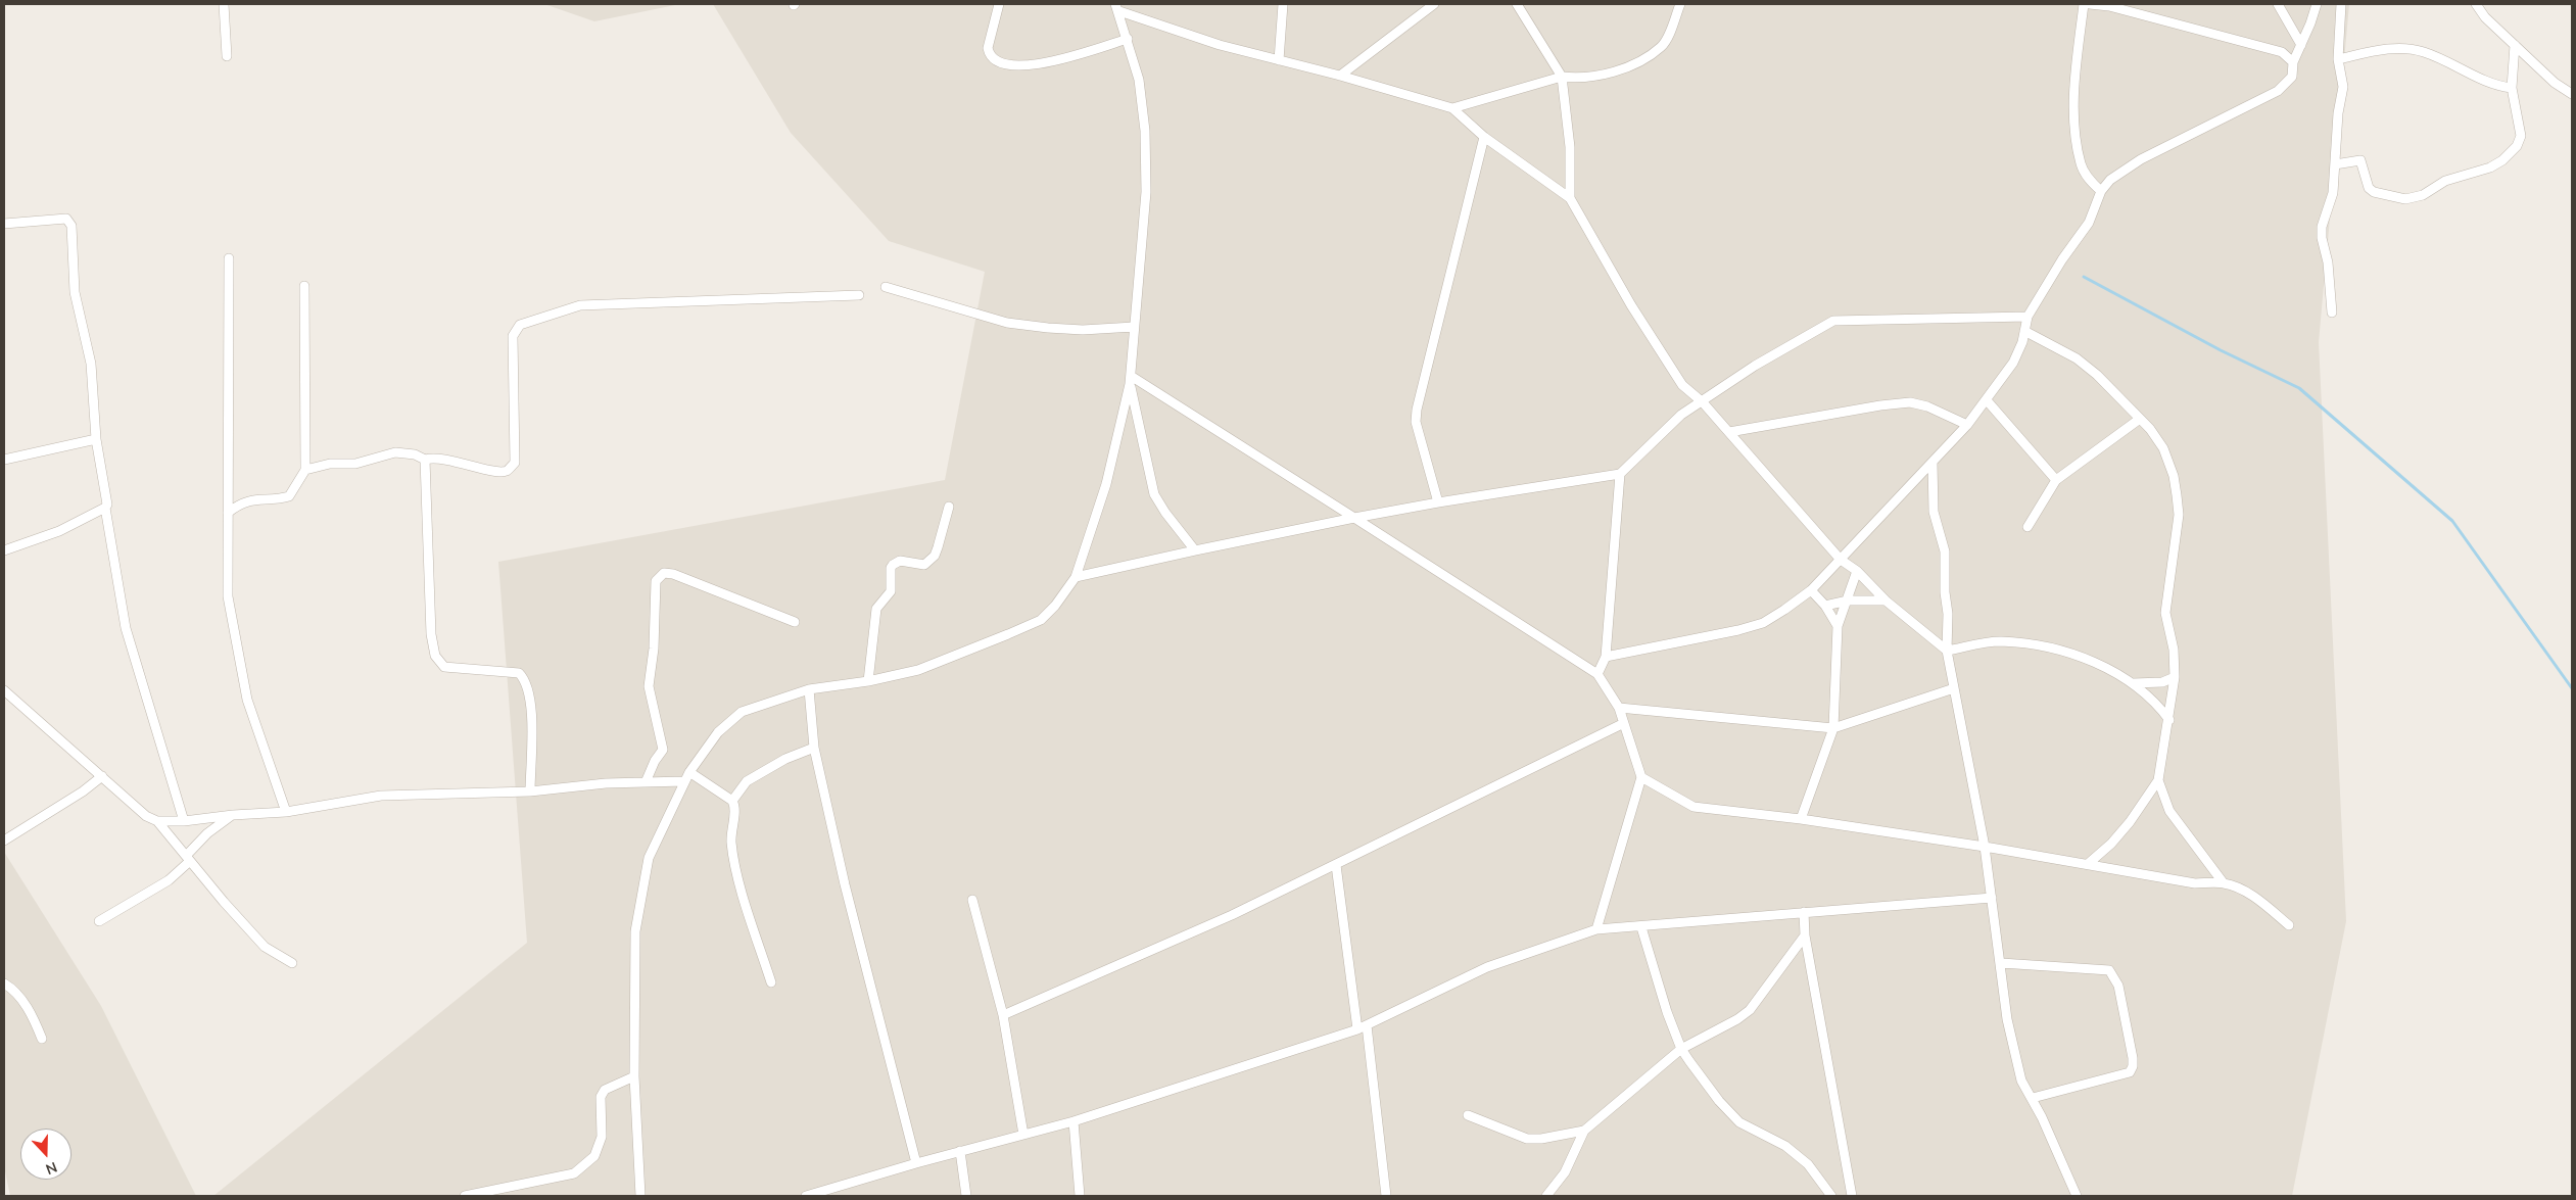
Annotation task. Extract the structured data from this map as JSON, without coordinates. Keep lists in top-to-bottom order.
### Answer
{
  "north": "bottom"
}
